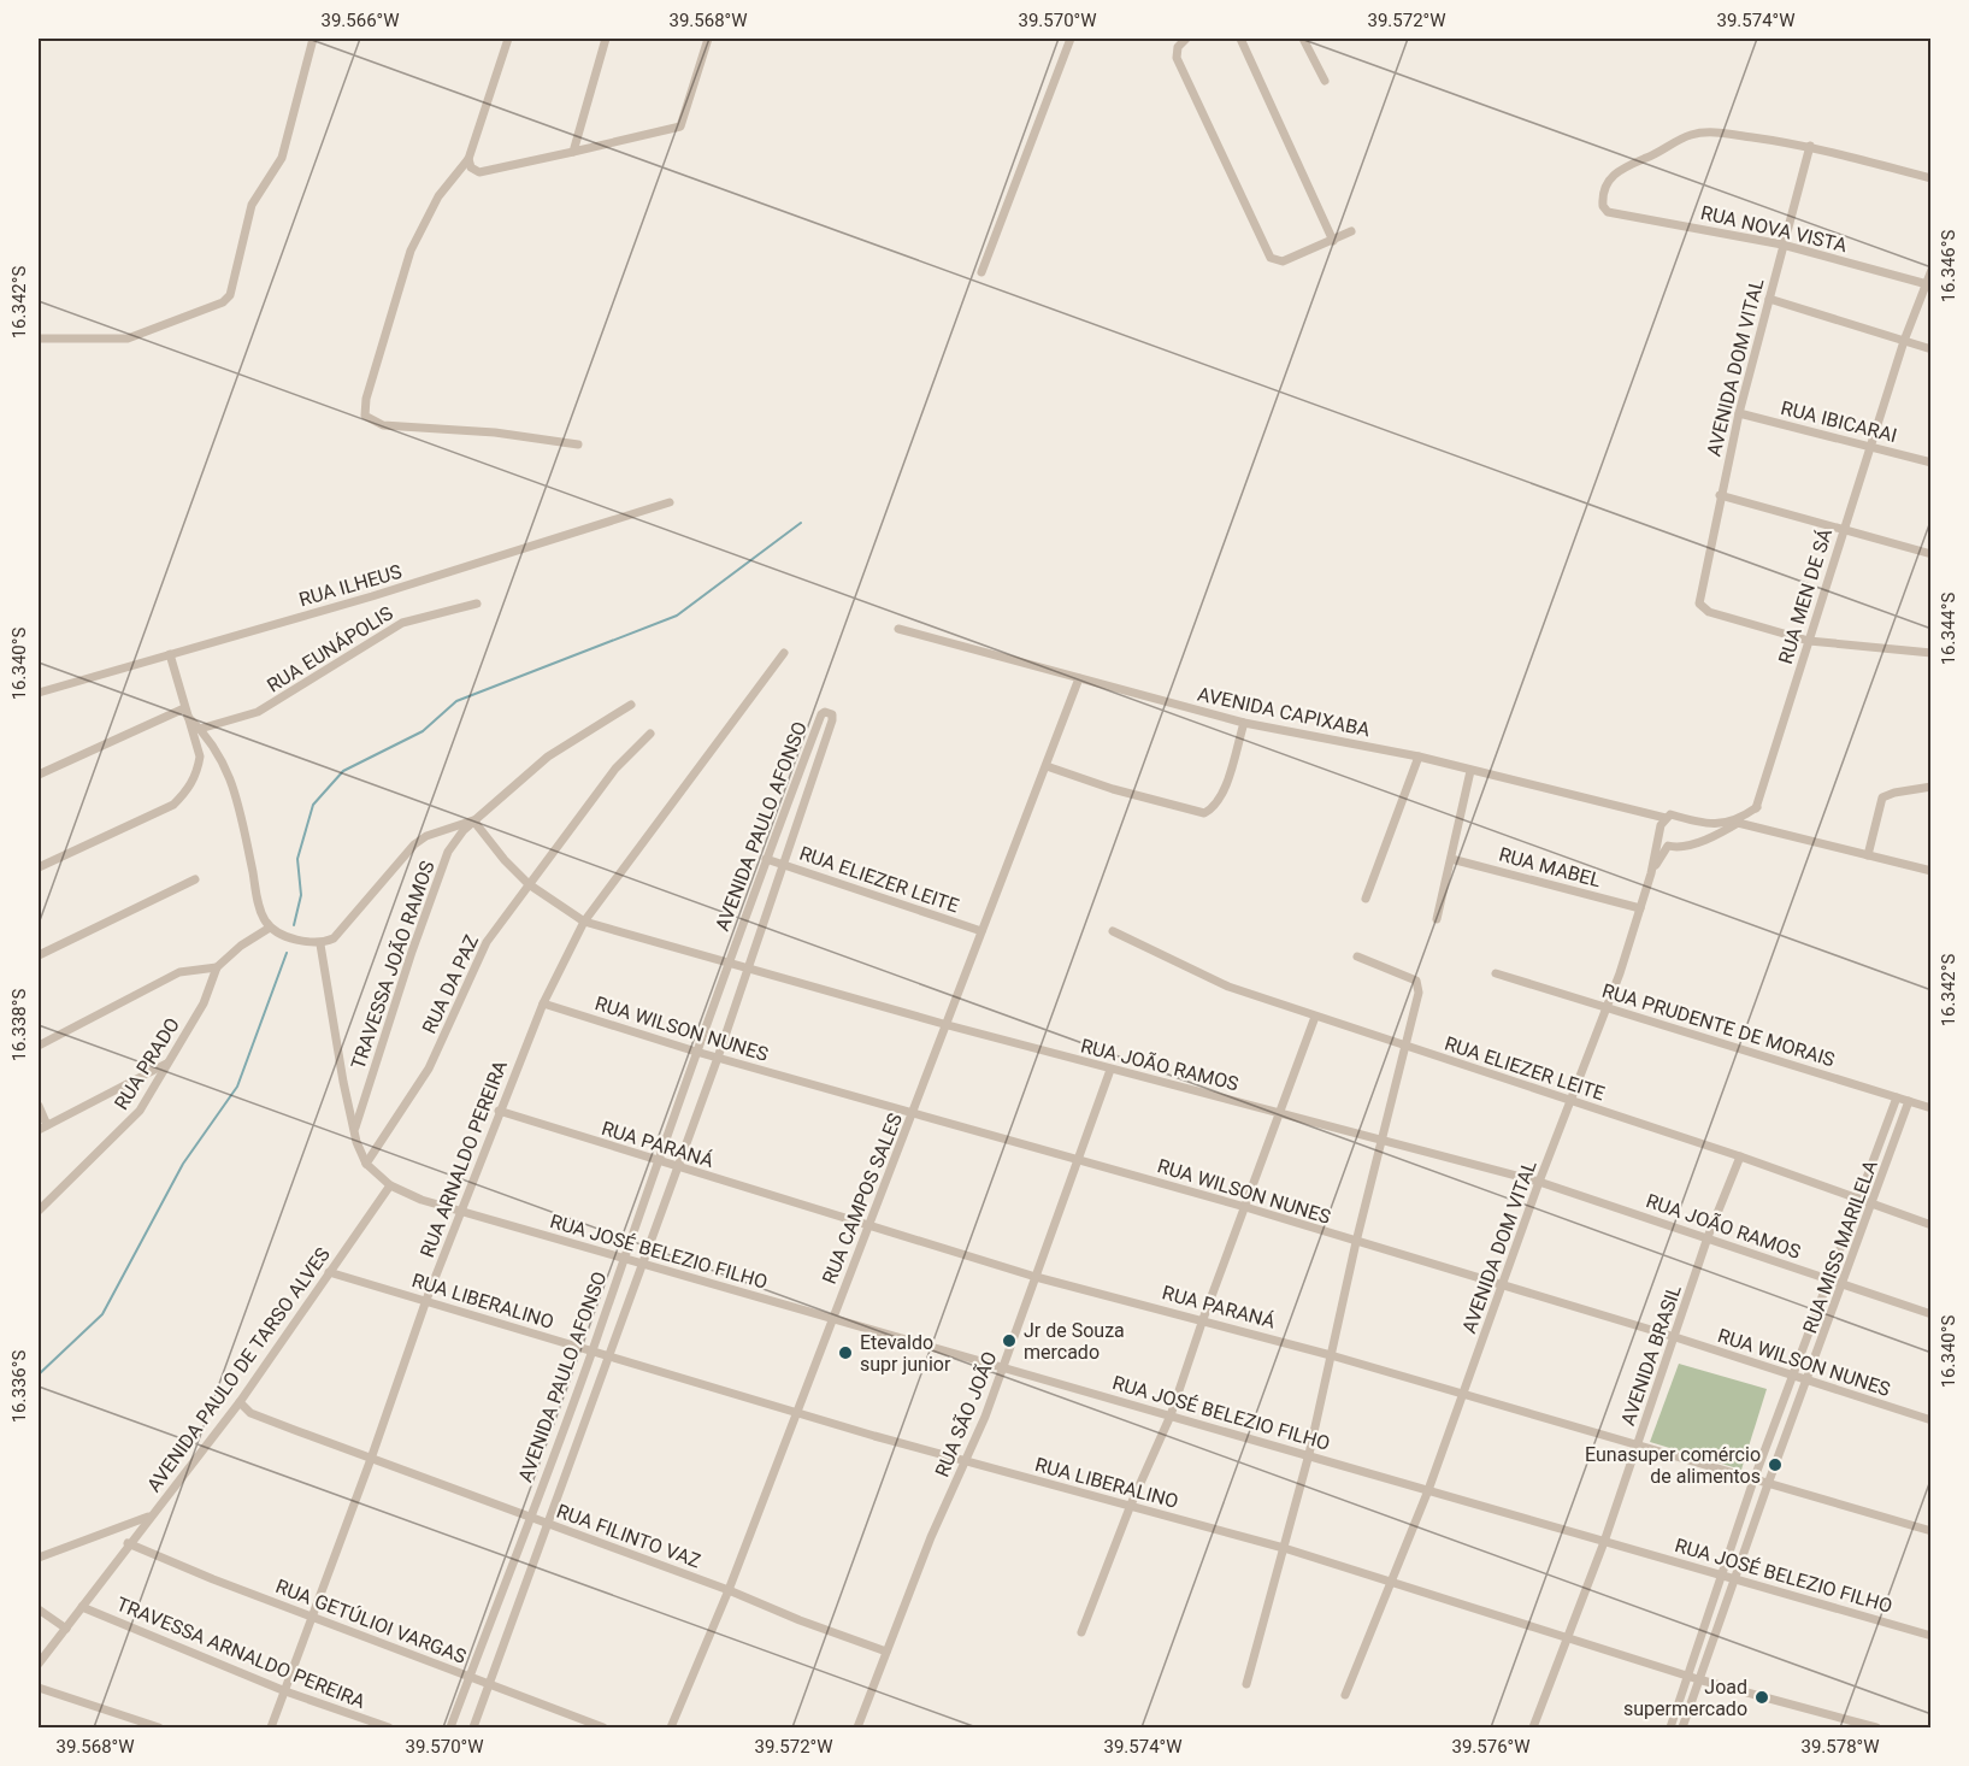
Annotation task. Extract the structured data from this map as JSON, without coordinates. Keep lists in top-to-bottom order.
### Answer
{
  "streets": {
    "street": [
      "RUA NOVA VISTA",
      "AVENIDA DOM VITAL",
      "RUA IBICARAI",
      "RUA ILHEUS",
      "RUA MEN DE SÁ",
      "RUA EUNÁPOLIS",
      "AVENIDA CAPIXABA",
      "AVENIDA PAULO AFONSO",
      "RUA MABEL",
      "RUA ELIEZER LEITE",
      "TRAVESSA JOÃO RAMOS",
      "RUA DA PAZ",
      "RUA PRUDENTE DE MORAIS",
      "RUA WILSON NUNES",
      "RUA PRADO",
      "RUA JOÃO RAMOS",
      "RUA PARANÁ",
      "RUA ARNALDO PEREIRA",
      "RUA CAMPOS SALES",
      "RUA MISS MARILELA",
      "RUA JOSÉ BELEZIO FILHO",
      "RUA LIBERALINO",
      "AVENIDA BRASIL",
      "AVENIDA PAULO DE TARSO ALVES",
      "RUA SÃO JOÃO",
      "RUA FILINTO VAZ",
      "RUA GETÚLIOI VARGAS",
      "TRAVESSA ARNALDO PEREIRA"
    ]
  },
  "crossings": [
    ["RUA NOVA VISTA", "AVENIDA DOM VITAL"],
    ["RUA NOVA VISTA", "RUA MEN DE SÁ"],
    ["AVENIDA DOM VITAL", "RUA IBICARAI"],
    ["AVENIDA DOM VITAL", "RUA MEN DE SÁ"],
    ["AVENIDA DOM VITAL", "AVENIDA CAPIXABA"],
    ["AVENIDA DOM VITAL", "RUA MABEL"],
    ["AVENIDA DOM VITAL", "RUA ELIEZER LEITE"],
    ["AVENIDA DOM VITAL", "RUA PRUDENTE DE MORAIS"],
    ["AVENIDA DOM VITAL", "RUA WILSON NUNES"],
    ["AVENIDA DOM VITAL", "RUA JOÃO RAMOS"],
    ["AVENIDA DOM VITAL", "RUA PARANÁ"],
    ["AVENIDA DOM VITAL", "RUA JOSÉ BELEZIO FILHO"],
    ["AVENIDA DOM VITAL", "RUA LIBERALINO"],
    ["RUA IBICARAI", "RUA MEN DE SÁ"],
    ["AVENIDA CAPIXABA", "RUA CAMPOS SALES"],
    ["AVENIDA PAULO AFONSO", "RUA ELIEZER LEITE"],
    ["AVENIDA PAULO AFONSO", "RUA WILSON NUNES"],
    ["AVENIDA PAULO AFONSO", "RUA JOÃO RAMOS"],
    ["AVENIDA PAULO AFONSO", "RUA PARANÁ"],
    ["AVENIDA PAULO AFONSO", "RUA JOSÉ BELEZIO FILHO"],
    ["AVENIDA PAULO AFONSO", "RUA LIBERALINO"],
    ["AVENIDA PAULO AFONSO", "RUA FILINTO VAZ"],
    ["AVENIDA PAULO AFONSO", "RUA GETÚLIOI VARGAS"],
    ["RUA ELIEZER LEITE", "RUA CAMPOS SALES"],
    ["RUA ELIEZER LEITE", "RUA MISS MARILELA"],
    ["RUA ELIEZER LEITE", "AVENIDA BRASIL"],
    ["TRAVESSA JOÃO RAMOS", "RUA JOÃO RAMOS"],
    ["RUA DA PAZ", "RUA JOÃO RAMOS"],
    ["RUA PRUDENTE DE MORAIS", "RUA MISS MARILELA"],
    ["RUA WILSON NUNES", "RUA ARNALDO PEREIRA"],
    ["RUA WILSON NUNES", "RUA CAMPOS SALES"],
    ["RUA WILSON NUNES", "RUA MISS MARILELA"],
    ["RUA WILSON NUNES", "AVENIDA BRASIL"],
    ["RUA WILSON NUNES", "RUA SÃO JOÃO"],
    ["RUA JOÃO RAMOS", "RUA ARNALDO PEREIRA"],
    ["RUA JOÃO RAMOS", "RUA CAMPOS SALES"],
    ["RUA JOÃO RAMOS", "RUA MISS MARILELA"],
    ["RUA JOÃO RAMOS", "AVENIDA BRASIL"],
    ["RUA JOÃO RAMOS", "RUA SÃO JOÃO"],
    ["RUA PARANÁ", "RUA ARNALDO PEREIRA"],
    ["RUA PARANÁ", "RUA CAMPOS SALES"],
    ["RUA PARANÁ", "RUA MISS MARILELA"],
    ["RUA PARANÁ", "AVENIDA BRASIL"],
    ["RUA PARANÁ", "RUA SÃO JOÃO"],
    ["RUA ARNALDO PEREIRA", "RUA JOSÉ BELEZIO FILHO"],
    ["RUA ARNALDO PEREIRA", "RUA LIBERALINO"],
    ["RUA ARNALDO PEREIRA", "RUA FILINTO VAZ"],
    ["RUA ARNALDO PEREIRA", "RUA GETÚLIOI VARGAS"],
    ["RUA ARNALDO PEREIRA", "TRAVESSA ARNALDO PEREIRA"],
    ["RUA CAMPOS SALES", "RUA JOSÉ BELEZIO FILHO"],
    ["RUA CAMPOS SALES", "RUA LIBERALINO"],
    ["RUA CAMPOS SALES", "RUA FILINTO VAZ"],
    ["RUA MISS MARILELA", "RUA JOSÉ BELEZIO FILHO"],
    ["RUA MISS MARILELA", "RUA LIBERALINO"],
    ["RUA JOSÉ BELEZIO FILHO", "AVENIDA BRASIL"],
    ["RUA JOSÉ BELEZIO FILHO", "RUA SÃO JOÃO"],
    ["RUA LIBERALINO", "AVENIDA BRASIL"],
    ["RUA LIBERALINO", "AVENIDA PAULO DE TARSO ALVES"],
    ["RUA LIBERALINO", "RUA SÃO JOÃO"],
    ["AVENIDA PAULO DE TARSO ALVES", "RUA FILINTO VAZ"],
    ["AVENIDA PAULO DE TARSO ALVES", "RUA GETÚLIOI VARGAS"],
    ["AVENIDA PAULO DE TARSO ALVES", "TRAVESSA ARNALDO PEREIRA"],
    ["RUA SÃO JOÃO", "RUA FILINTO VAZ"]
  ],
  "places": [
    "Jr de Souza mercado",
    "Etevaldo supr junior",
    "Eunasuper comércio de alimentos",
    "Joad supermercado"
  ],
  "coordinates": [
    "39.566°W",
    "39.568°W",
    "39.570°W",
    "39.572°W",
    "39.574°W",
    "16.346°S",
    "16.342°S",
    "16.344°S",
    "16.340°S",
    "16.338°S",
    "16.336°S",
    "39.576°W",
    "39.578°W"
  ]
}
